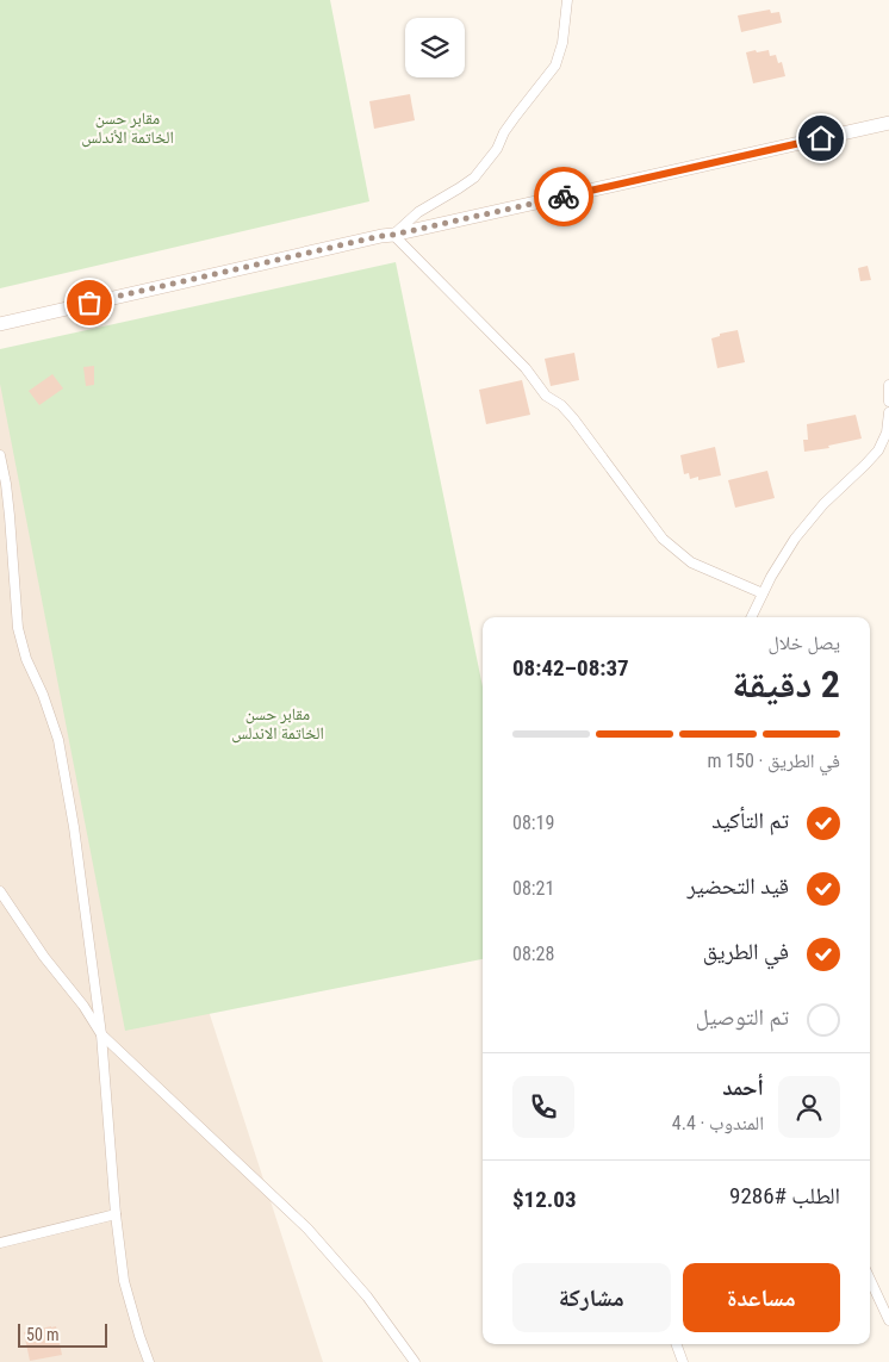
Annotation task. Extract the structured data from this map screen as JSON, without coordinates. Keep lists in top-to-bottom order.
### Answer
{
  "parks": ["مقابر حسن الخاتمة الأندلس", "مقابر حسن الخاتمة الاندلس"],
  "scale_bar": "50 m",
  "page": {
    "heading": ["2 دقيقة", "يصل خلال", "08:37–08:42"],
    "panel": [
      "أحمد",
      "المندوب · 4.4",
      "الطلب #9286",
      "$12.03"
    ],
    "bar": "في الطريق · 150 m",
    "list": [
      ["تم التأكيد", "08:19"],
      ["قيد التحضير", "08:21"],
      ["في الطريق", "08:28"],
      "تم التوصيل"
    ],
    "buttons": ["مساعدة", "مشاركة"],
    "scale": "50 m"
  }
}
